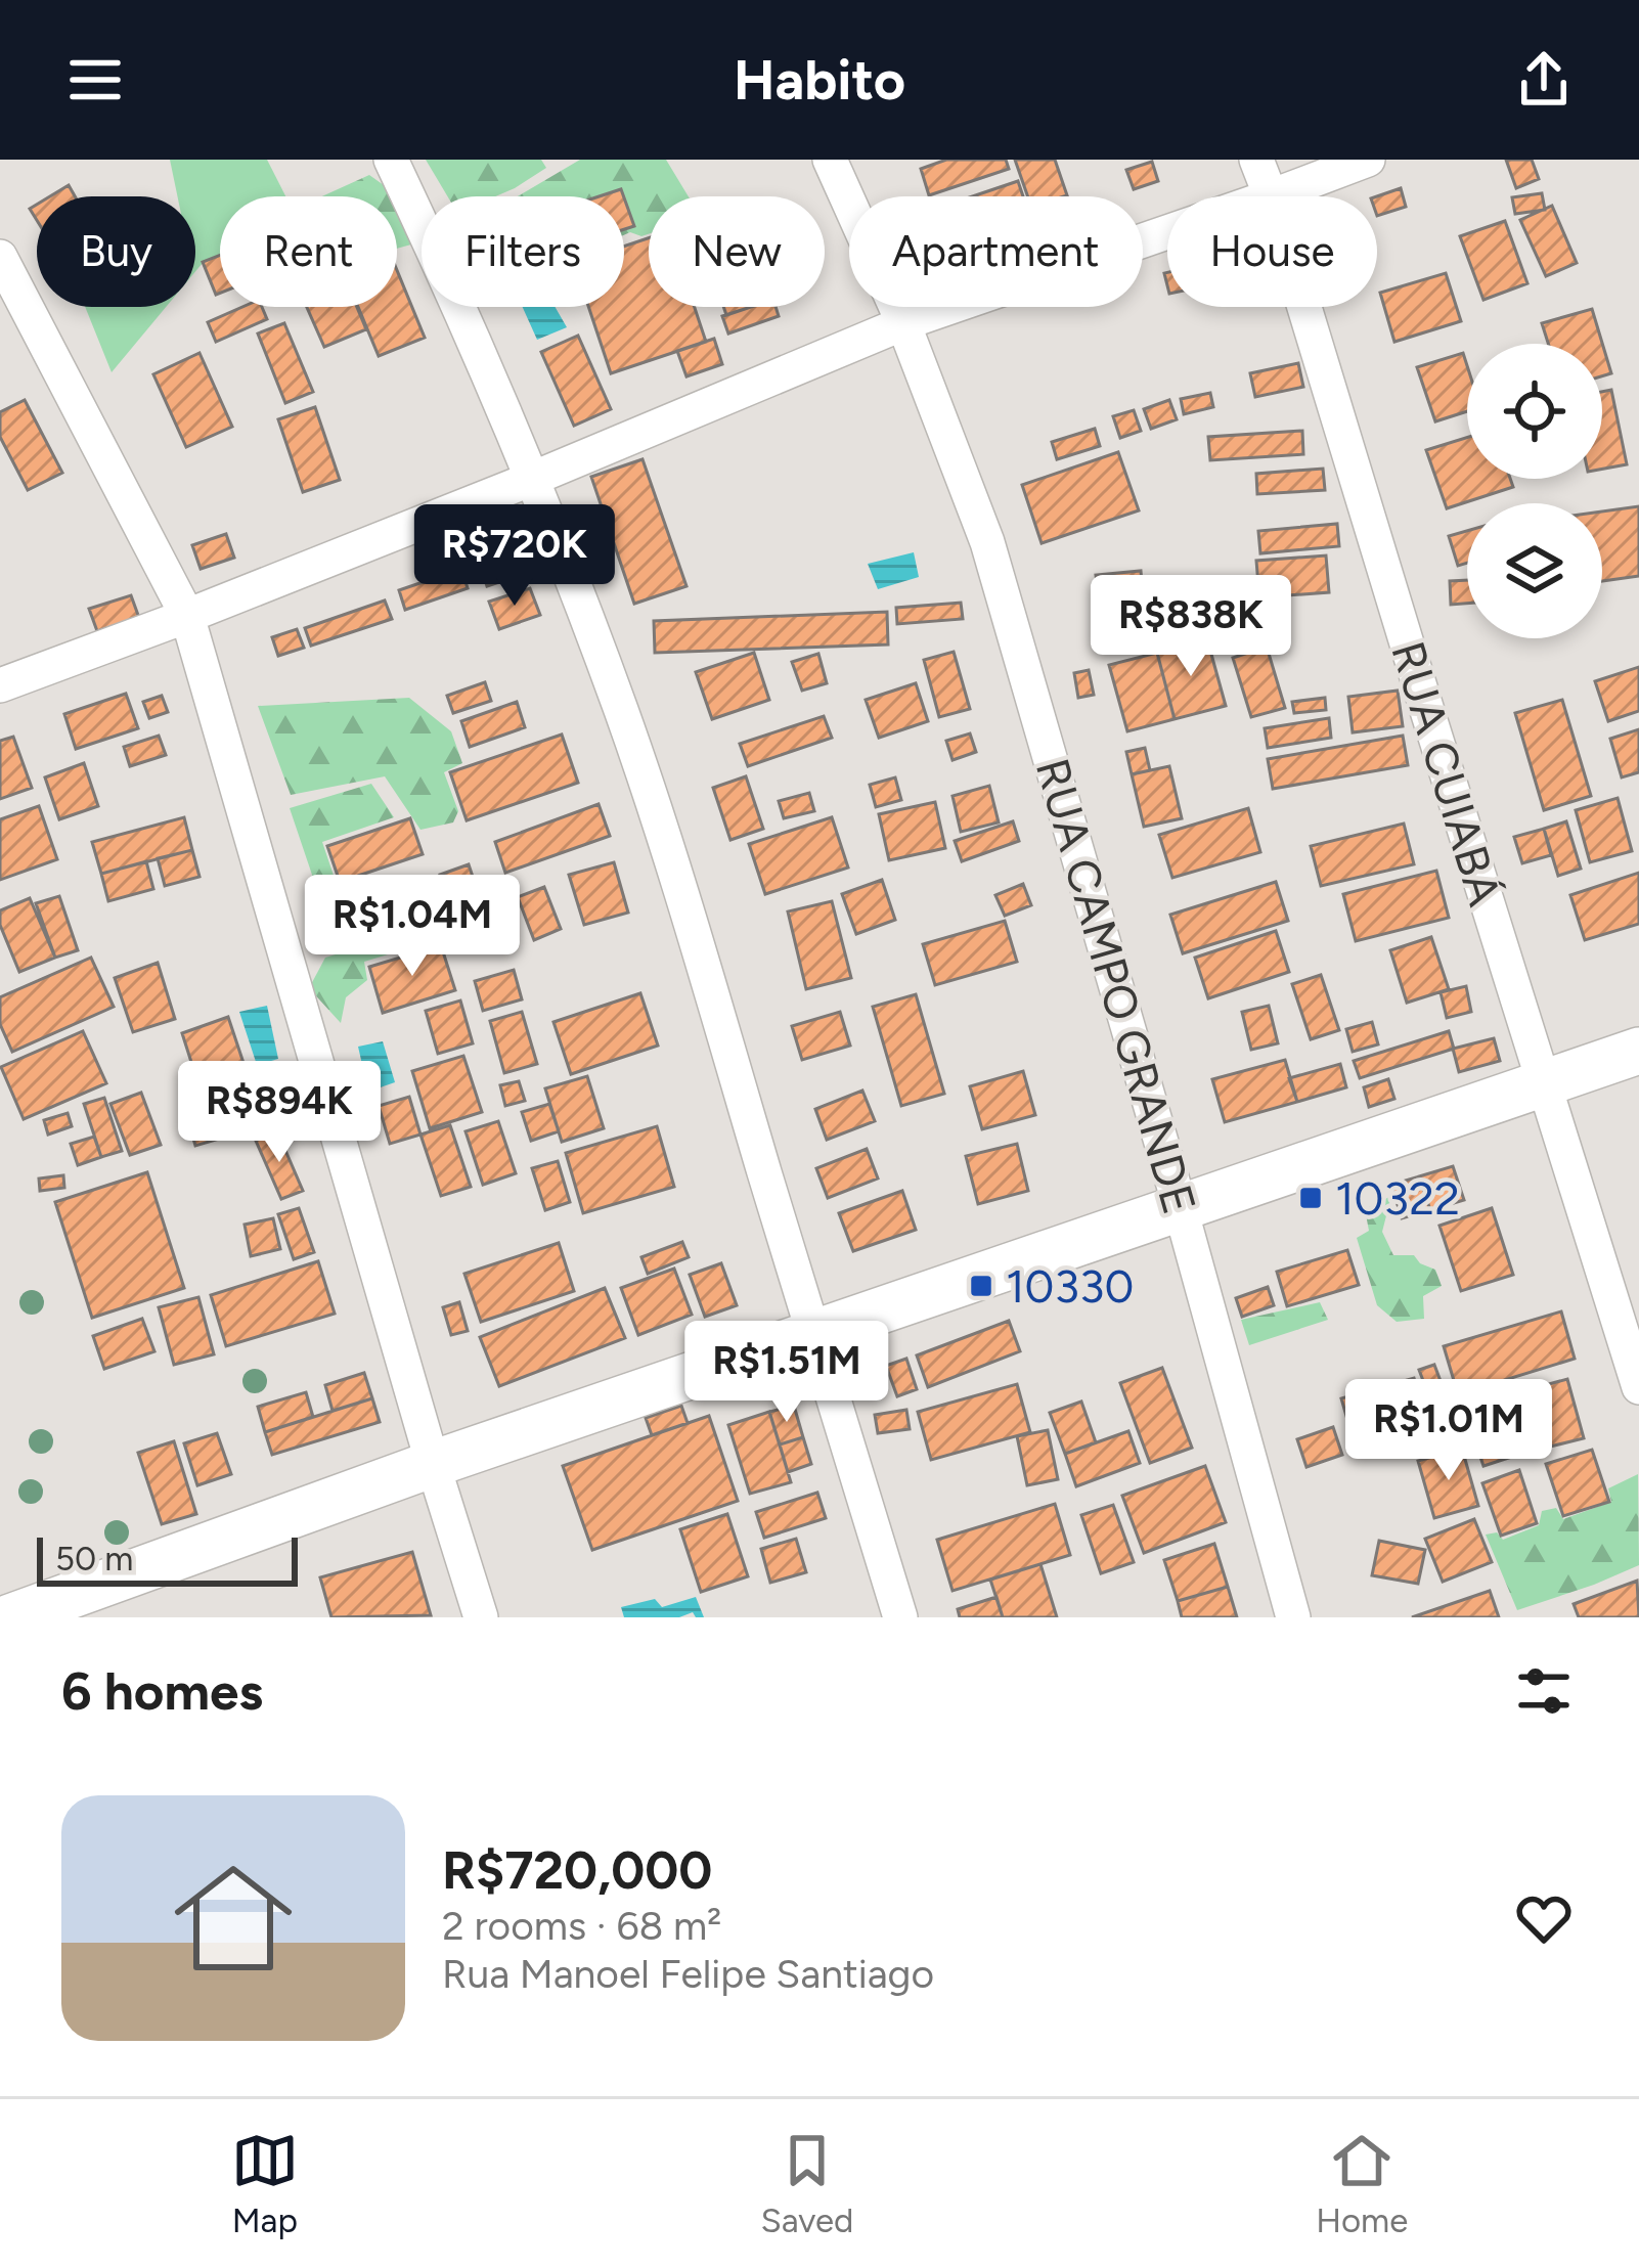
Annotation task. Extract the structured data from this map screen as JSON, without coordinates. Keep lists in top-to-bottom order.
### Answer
{
  "streets": {
    "street": ["RUA CUIABÁ", "RUA CAMPO GRANDE"]
  },
  "places": {
    "transit": ["10322", "10330"]
  },
  "scale_bar": "50 m",
  "page": {
    "header": "Habito",
    "chip": [
      "Buy",
      "Rent",
      "Filters",
      "New",
      "Apartment",
      "House"
    ],
    "price": [
      "R$720K",
      "R$838K",
      "R$1.04M",
      "R$894K",
      "R$1.51M",
      "R$1.01M"
    ],
    "scale": "50 m",
    "heading": "6 homes",
    "list": [
      {
        "name": "R$720,000",
        "note": "2 rooms · 68 m² · Rua Manoel Felipe Santiago"
      }
    ],
    "tabs": ["Map", "Saved", "Home"]
  }
}
